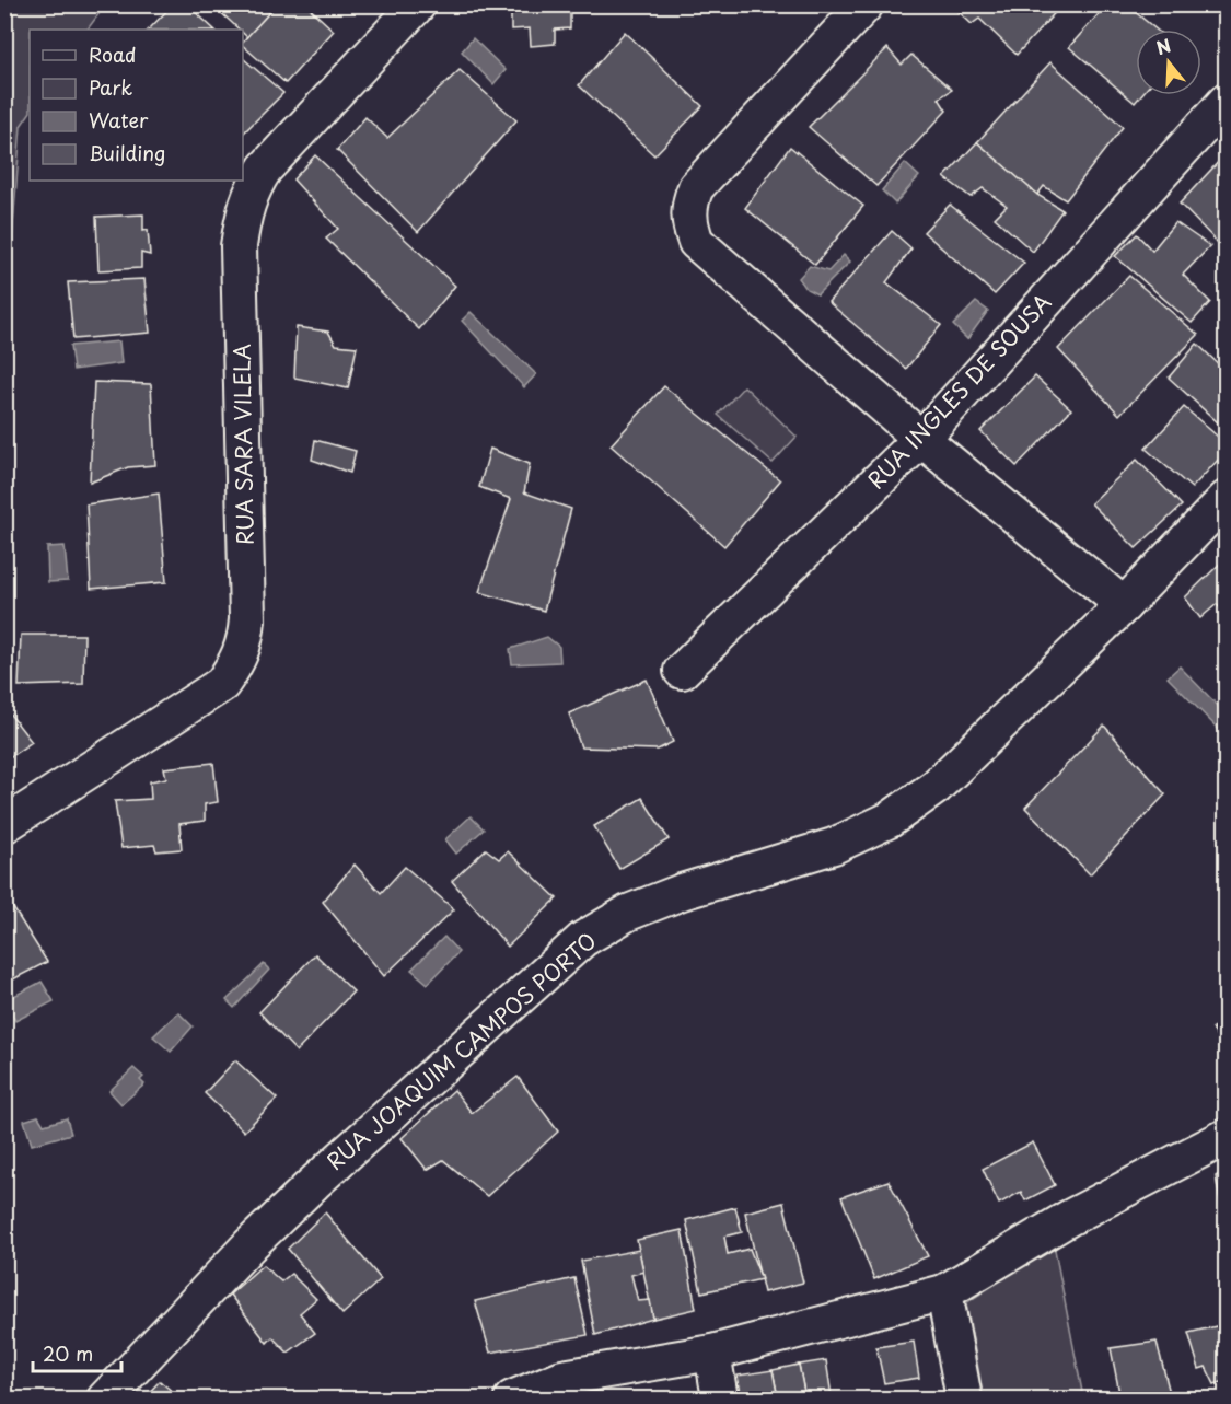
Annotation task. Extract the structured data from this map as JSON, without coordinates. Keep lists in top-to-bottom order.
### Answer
{
  "streets": {
    "street": ["RUA INGLES DE SOUSA", "RUA SARA VILELA", "RUA JOAQUIM CAMPOS PORTO"]
  },
  "legend": [
    "Road",
    "Park",
    "Water",
    "Building"
  ],
  "scale_bar": "20 m",
  "north": "top"
}
